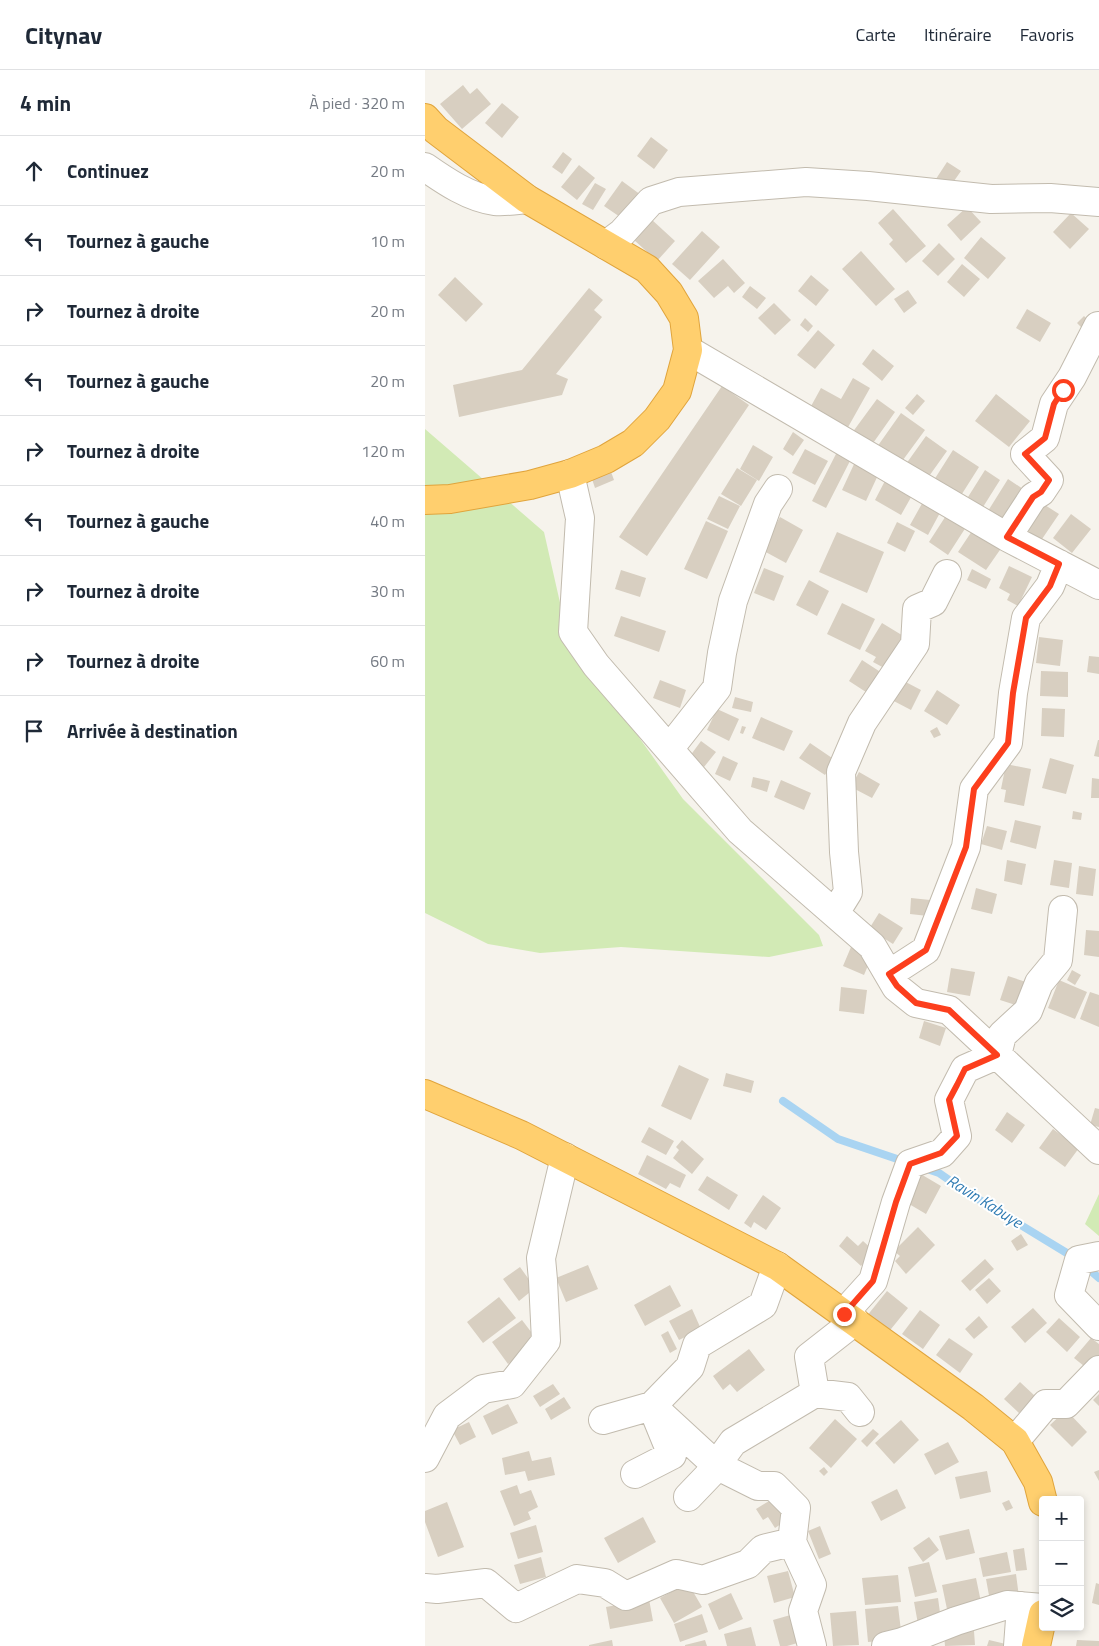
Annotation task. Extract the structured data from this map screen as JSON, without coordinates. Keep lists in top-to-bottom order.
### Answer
{
  "water": ["Ravin Kabuye"],
  "page": {
    "header": "Citynav",
    "nav": ["Carte", "Itinéraire", "Favoris"],
    "heading": ["4 min", "À pied · 320 m"],
    "list": [
      ["Continuez", "20 m"],
      ["Tournez à gauche", "10 m"],
      ["Tournez à droite", "20 m"],
      ["Tournez à gauche", "20 m"],
      ["Tournez à droite", "120 m"],
      ["Tournez à gauche", "40 m"],
      ["Tournez à droite", "30 m"],
      ["Tournez à droite", "60 m"],
      "Arrivée à destination"
    ],
    "map_buttons": ["+", "−"]
  }
}
